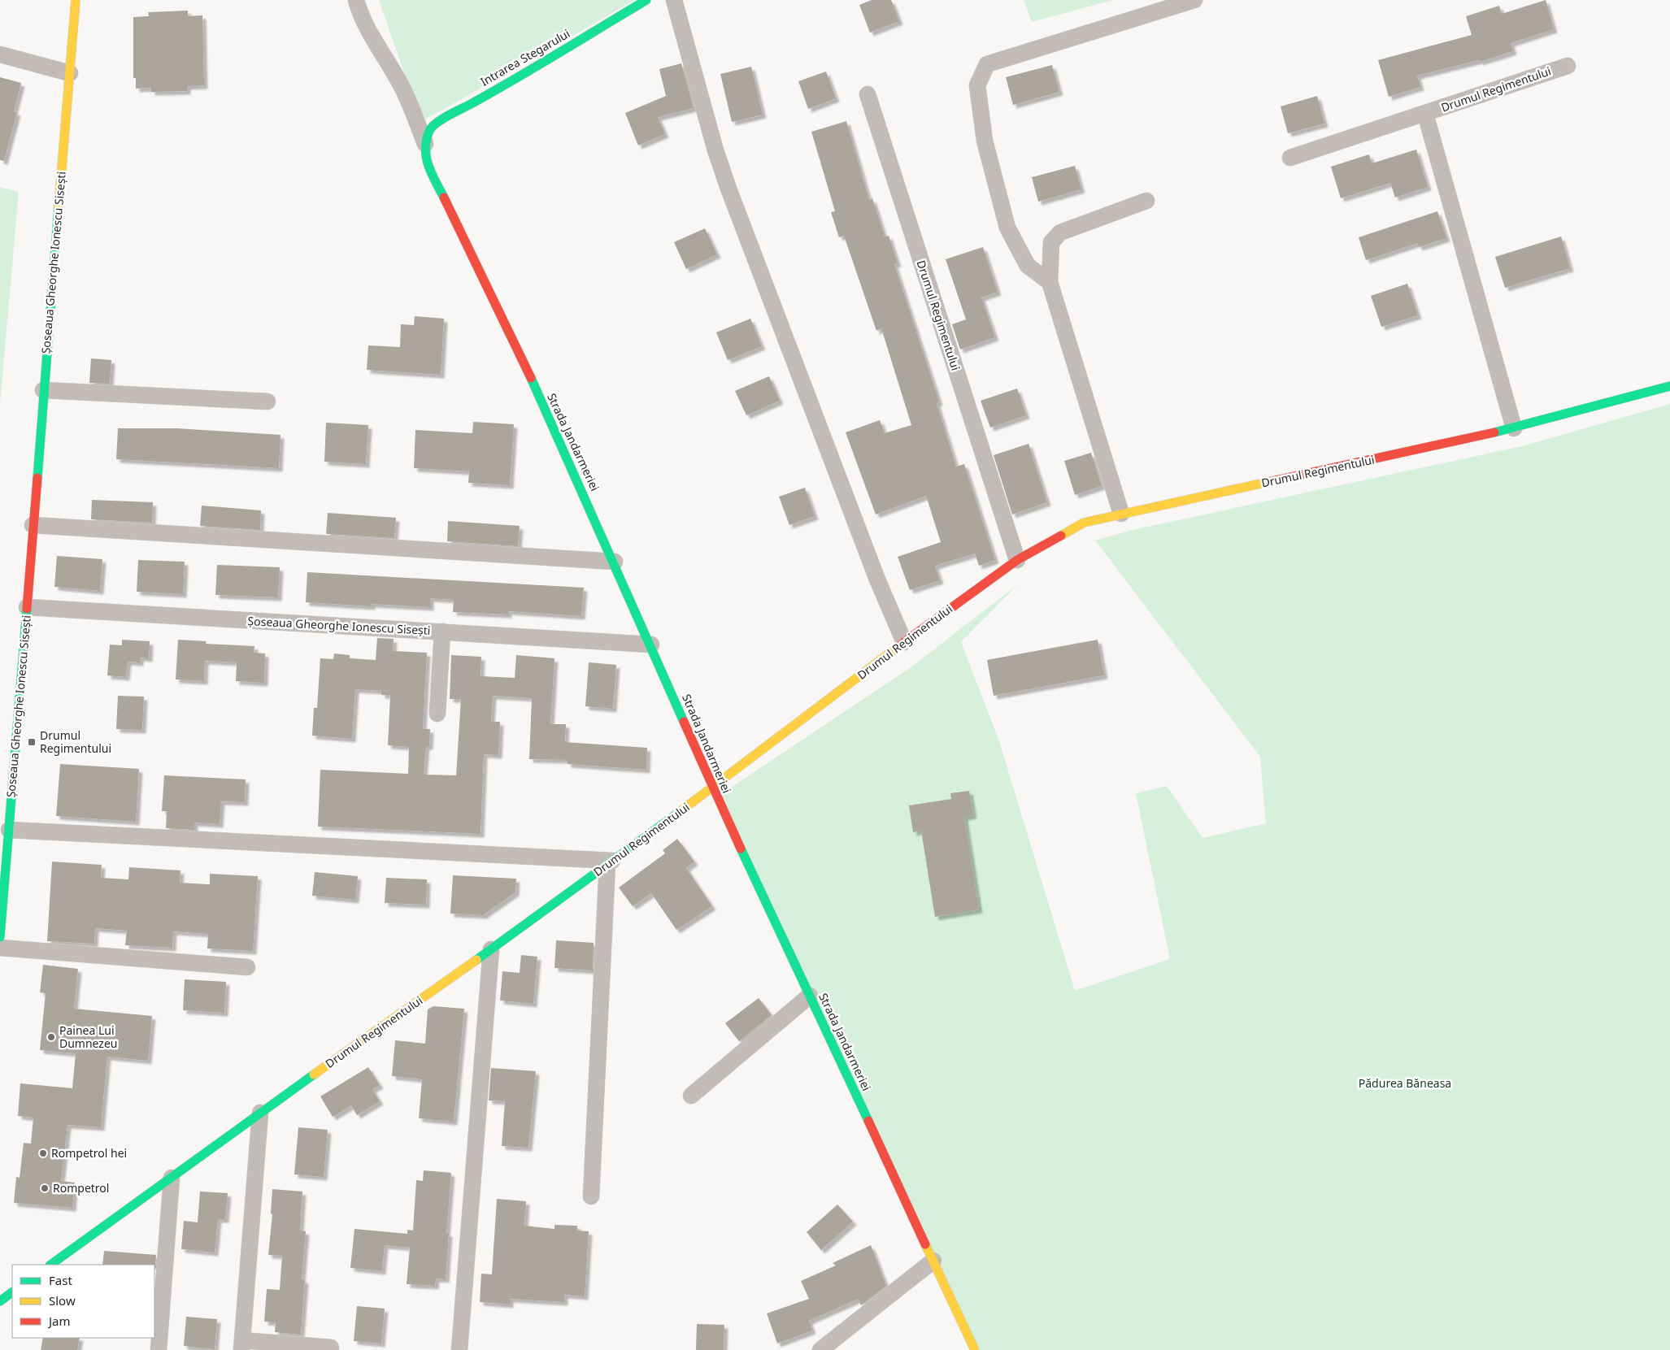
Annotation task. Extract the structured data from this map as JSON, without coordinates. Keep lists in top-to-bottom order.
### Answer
{
  "streets": {
    "street": [
      "Intrarea Stegarului",
      "Drumul Regimentului",
      "Șoseaua Gheorghe Ionescu Sisești",
      "Strada Jandarmeriei"
    ]
  },
  "crossings": [
    ["Intrarea Stegarului", "Strada Jandarmeriei"],
    ["Drumul Regimentului", "Strada Jandarmeriei"],
    ["Șoseaua Gheorghe Ionescu Sisești", "Strada Jandarmeriei"]
  ],
  "parks": ["Pădurea Băneasa"],
  "places": {
    "transit": ["Drumul Regimentului"],
    "other": ["Painea Lui Dumnezeu", "Rompetrol hei", "Rompetrol"]
  },
  "legend": ["Fast", "Slow", "Jam"]
}
